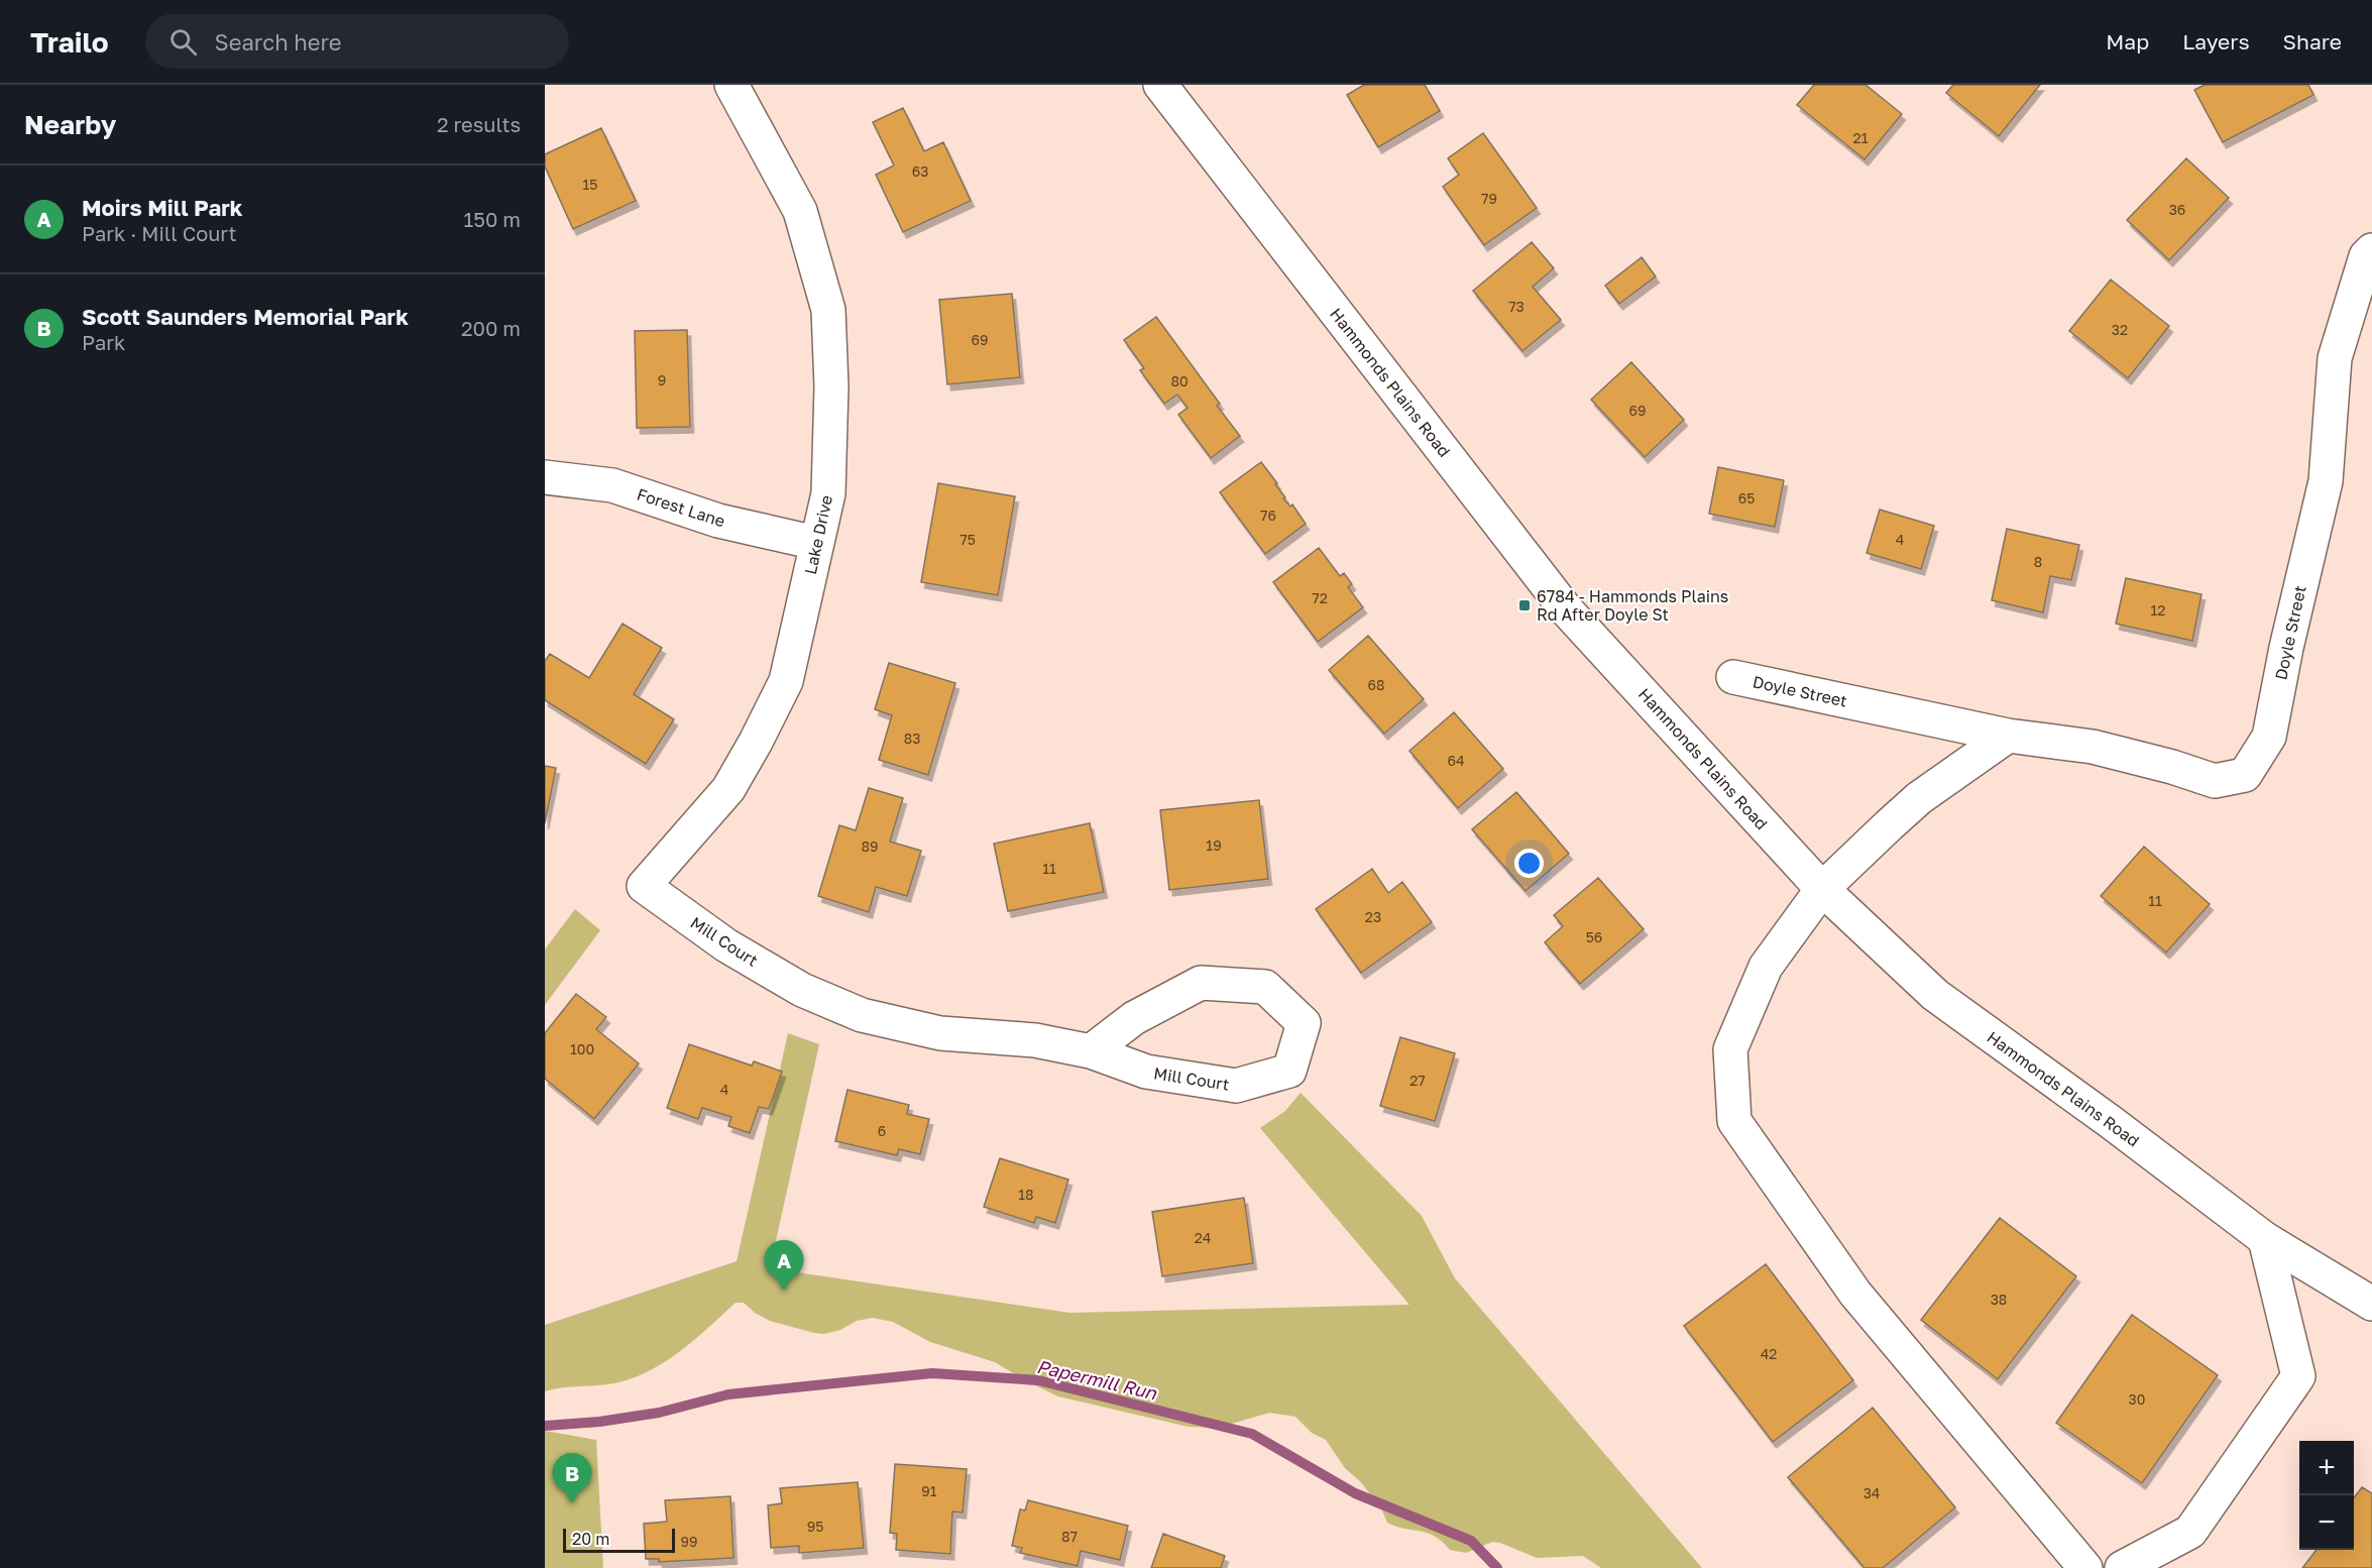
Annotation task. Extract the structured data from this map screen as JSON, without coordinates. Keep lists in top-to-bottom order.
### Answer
{
  "streets": {
    "street": [
      "Hammonds Plains Road",
      "Forest Lane",
      "Lake Drive",
      "Doyle Street",
      "Mill Court"
    ]
  },
  "crossings": [
    ["Forest Lane", "Lake Drive"],
    ["Lake Drive", "Mill Court"]
  ],
  "water": ["Papermill Run"],
  "places": {
    "transit": ["6784 - Hammonds Plains Rd After Doyle St"]
  },
  "house_numbers": [
    "21",
    "63",
    "15",
    "79",
    "36",
    "73",
    "32",
    "69",
    "9",
    "80",
    "69",
    "65",
    "76",
    "75",
    "4",
    "8",
    "72",
    "12",
    "68",
    "83",
    "64",
    "19",
    "89",
    "11",
    "11",
    "23",
    "56",
    "100",
    "27",
    "4",
    "6",
    "18",
    "24",
    "38",
    "42",
    "30",
    "91",
    "34",
    "95",
    "87",
    "99"
  ],
  "scale_bar": "20 m",
  "page": {
    "header": "Trailo",
    "search": "Search here",
    "nav": ["Map", "Layers", "Share"],
    "heading": ["Nearby", "2 results"],
    "list": [
      {
        "mark": "A",
        "name": "Moirs Mill Park",
        "note": "Park · Mill Court",
        "value": "150 m"
      },
      {
        "mark": "B",
        "name": "Scott Saunders Memorial Park",
        "note": "Park",
        "value": "200 m"
      }
    ],
    "pins": ["A", "B"],
    "map_buttons": ["+", "−"],
    "scale": "20 m"
  }
}
